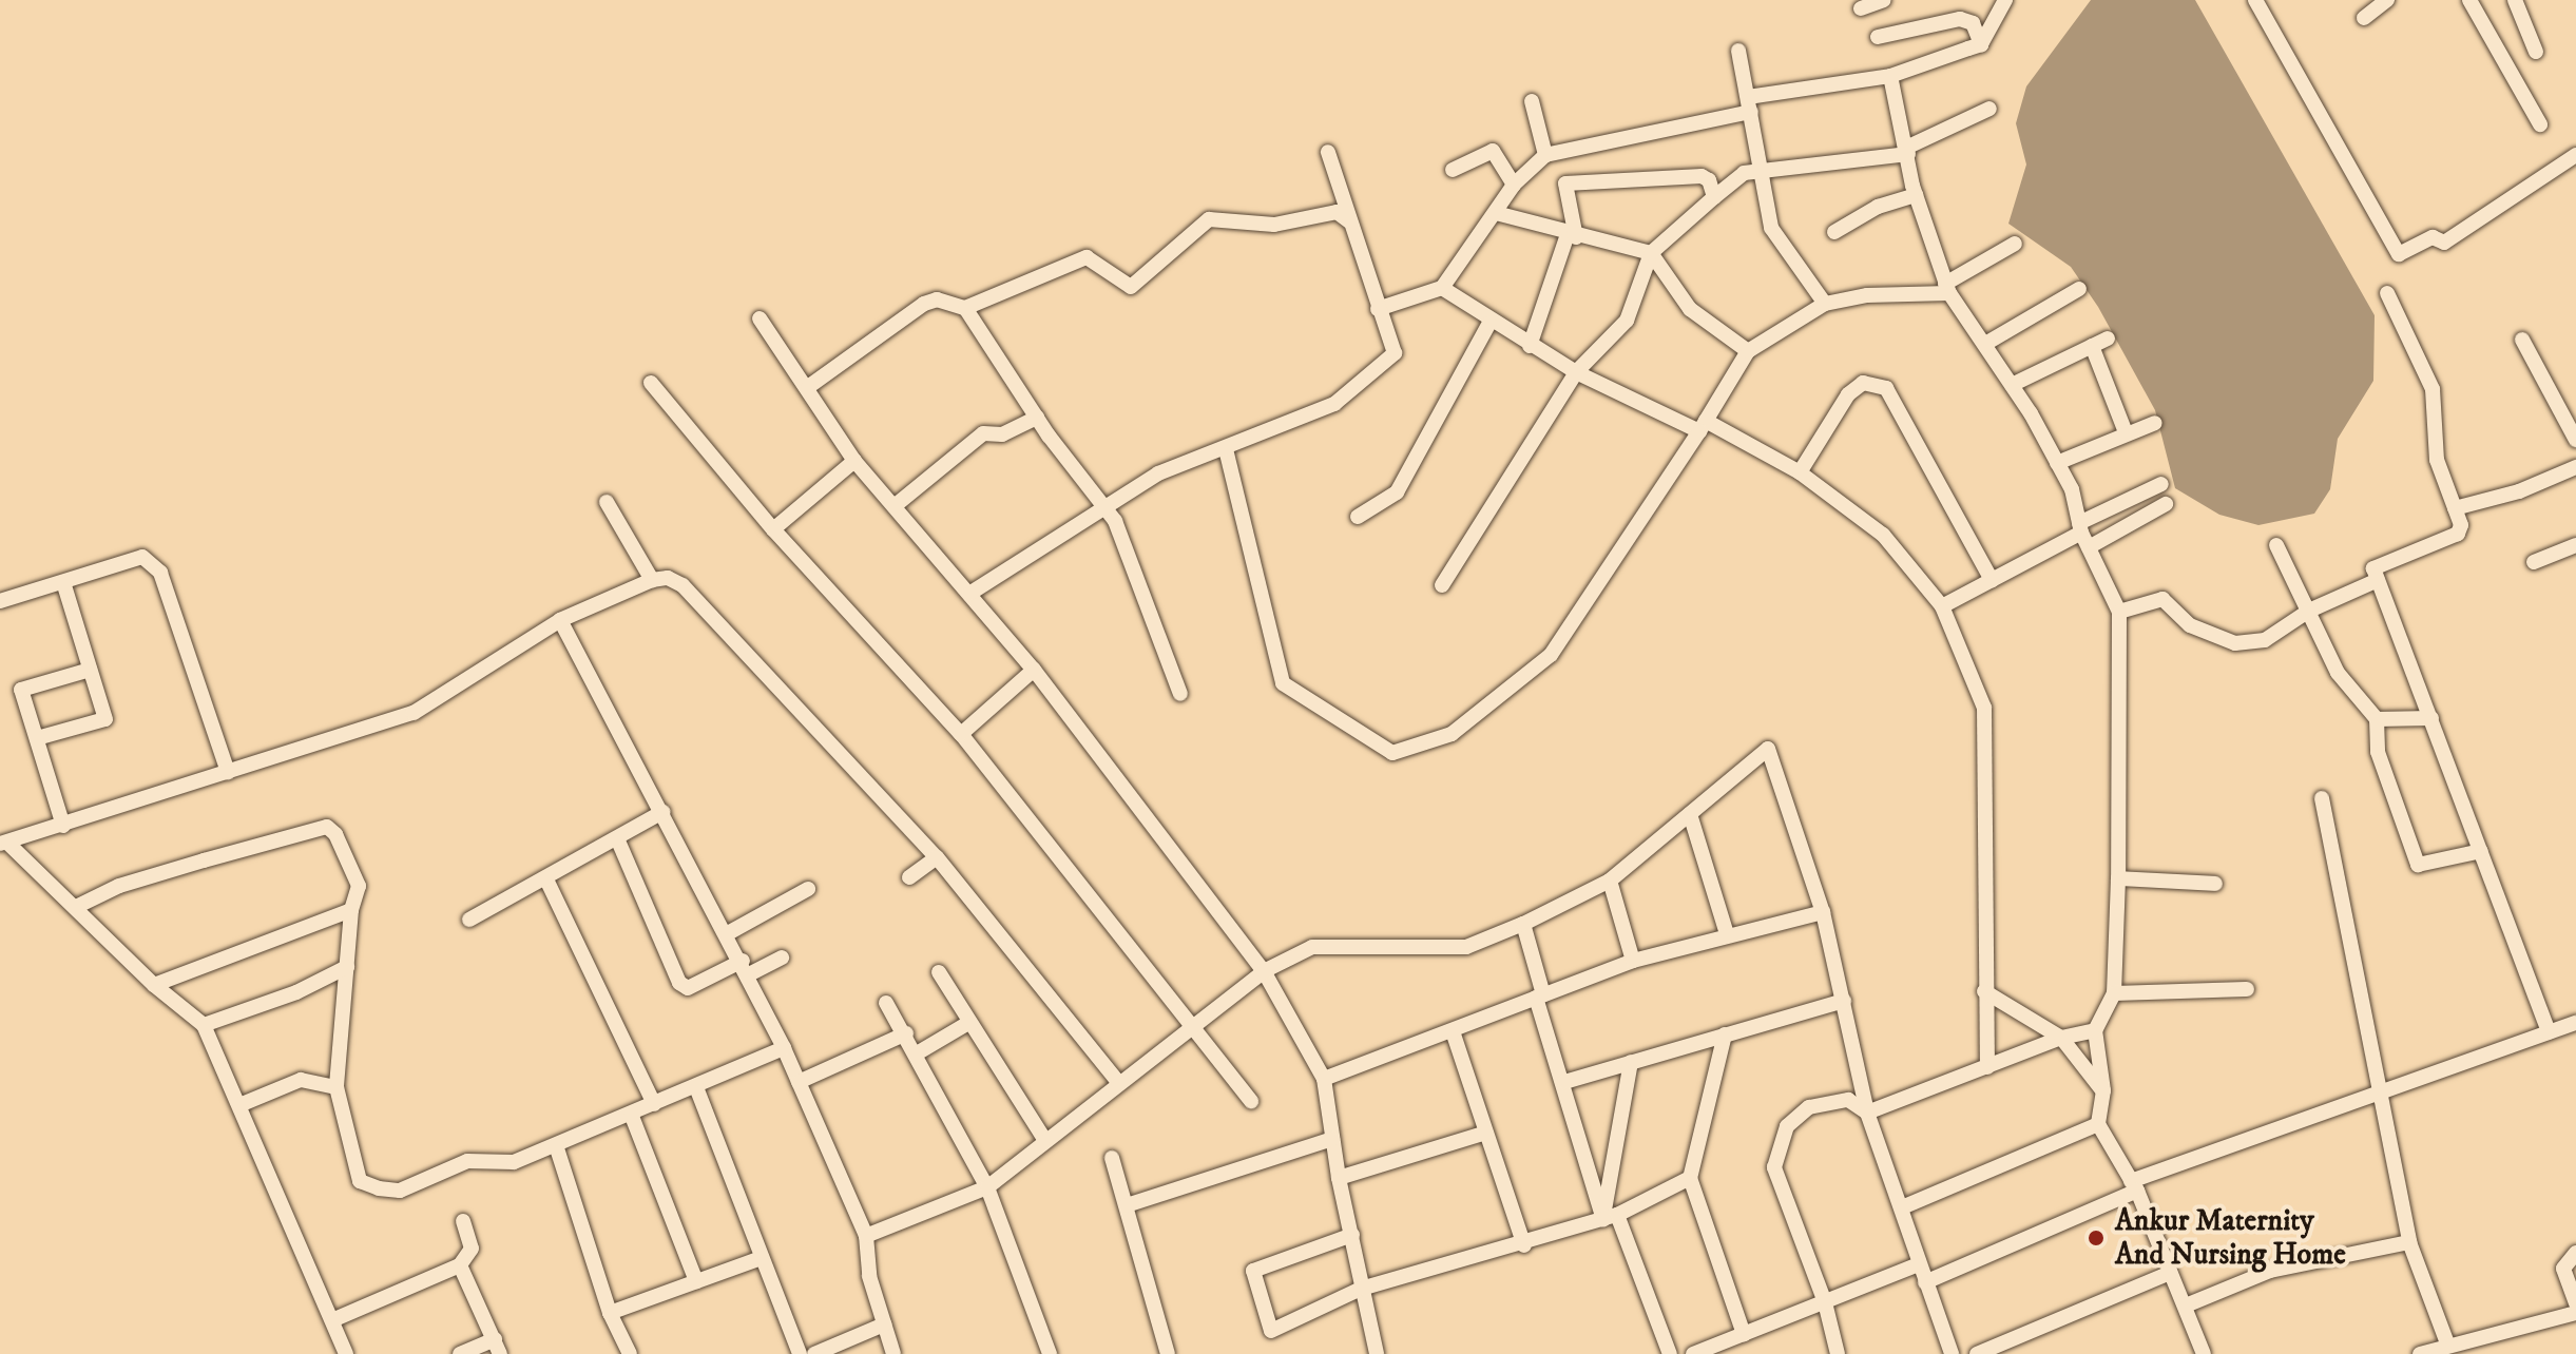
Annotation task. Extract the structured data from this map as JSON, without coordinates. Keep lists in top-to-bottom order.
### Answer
{
  "places": ["Ankur Maternity And Nursing Home"]
}
